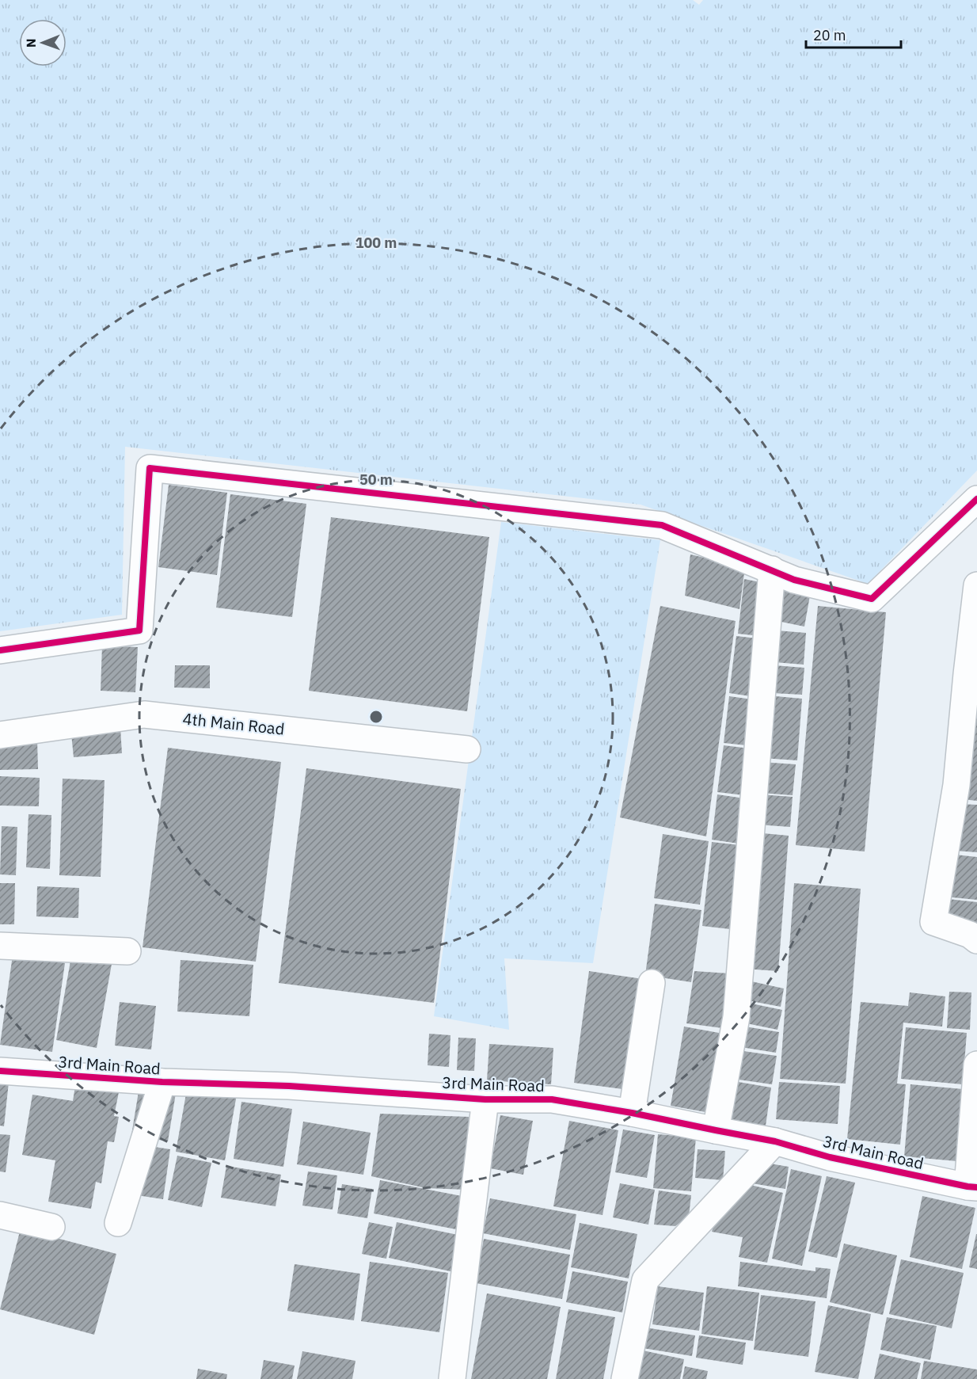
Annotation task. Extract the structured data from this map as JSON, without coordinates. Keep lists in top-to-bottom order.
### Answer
{
  "streets": {
    "street": ["4th Main Road", "3rd Main Road"]
  },
  "scale_bar": "20 m",
  "north": "left",
  "rings": ["100 m", "50 m"]
}
